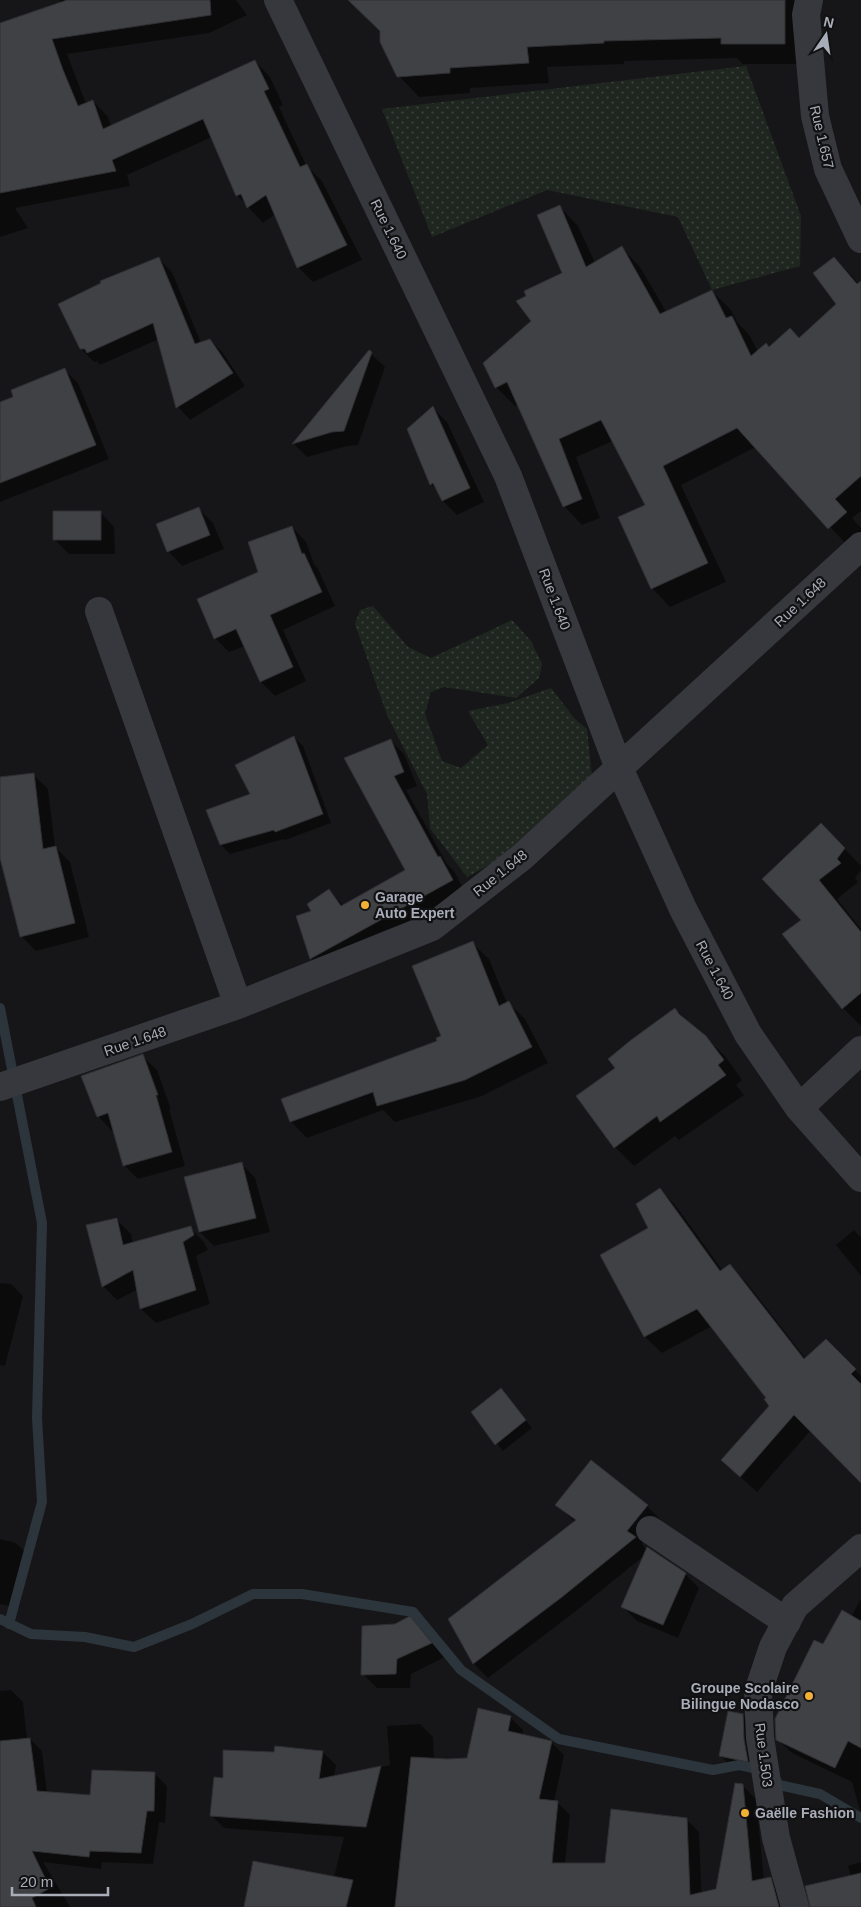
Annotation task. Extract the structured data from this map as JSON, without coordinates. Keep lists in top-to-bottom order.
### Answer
{
  "streets": {
    "street": [
      "Rue 1.657",
      "Rue 1.640",
      "Rue 1.648",
      "Rue 1.503"
    ]
  },
  "crossings": [
    ["Rue 1.640", "Rue 1.648"]
  ],
  "places": ["Garage Auto Expert", "Groupe Scolaire Bilingue Nodasco", "Gaëlle Fashion"],
  "scale_bar": "20 m",
  "north": "top"
}
